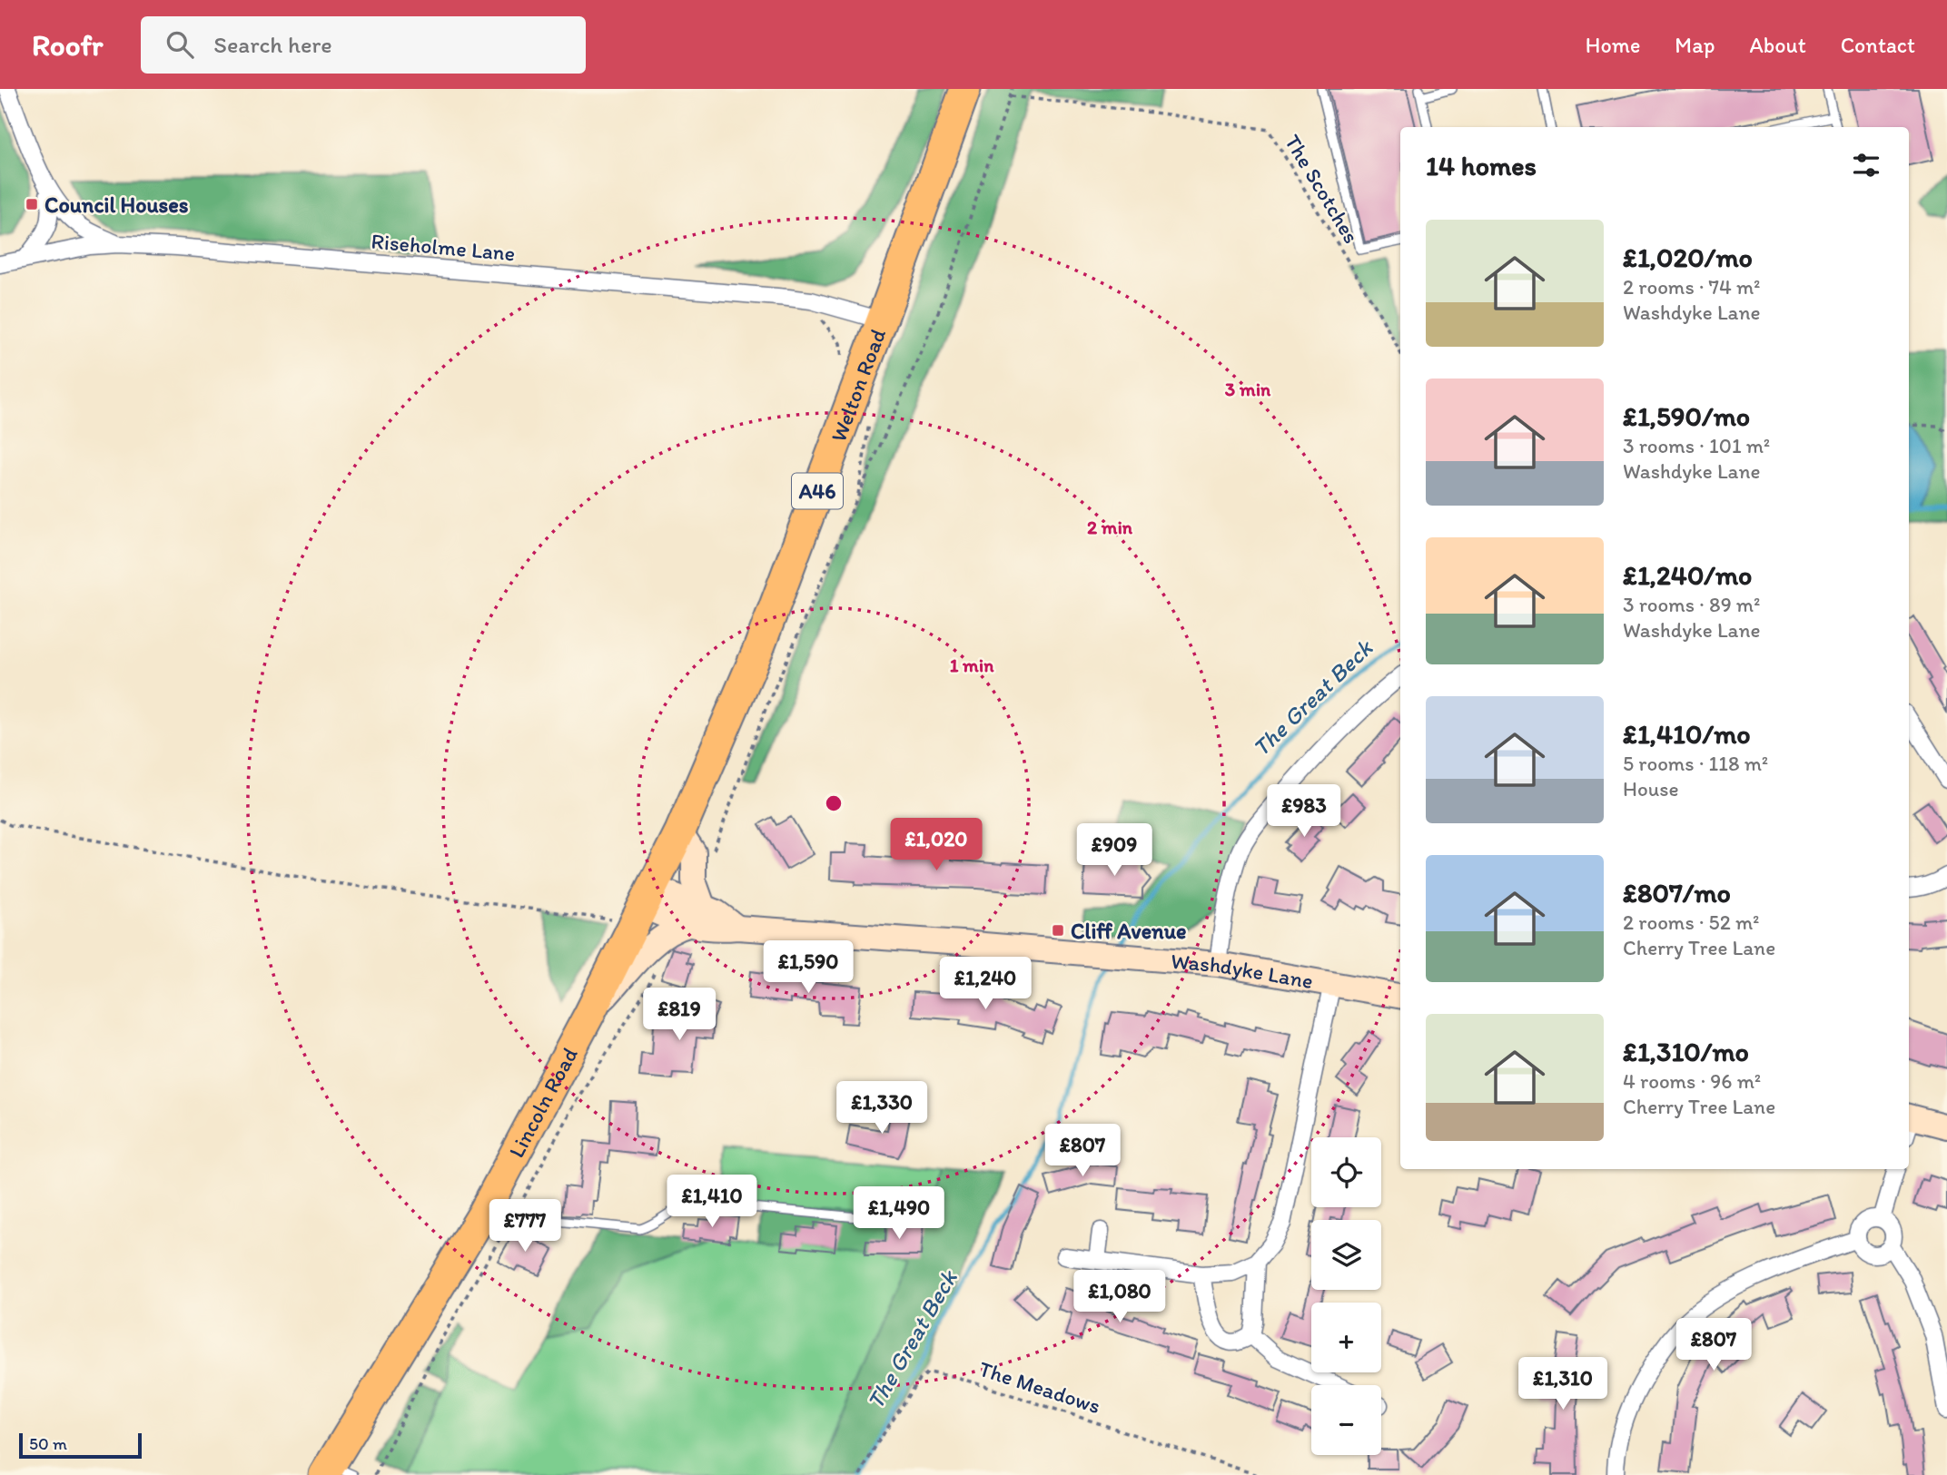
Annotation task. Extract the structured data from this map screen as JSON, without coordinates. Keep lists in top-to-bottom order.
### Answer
{
  "streets": {
    "highway": ["Welton Road", "A46", "Lincoln Road"],
    "street": ["Riseholme Lane", "Washdyke Lane"],
    "path": ["The Scotches", "The Meadows"]
  },
  "crossings": [
    ["Riseholme Lane", "Welton Road"],
    ["Welton Road", "Washdyke Lane"],
    ["Welton Road", "Lincoln Road"],
    ["Washdyke Lane", "Lincoln Road"]
  ],
  "water": ["The Great Beck"],
  "places": {
    "transit": ["Council Houses", "Cliff Avenue"]
  },
  "scale_bar": "50 m",
  "page": {
    "header": "Roofr",
    "search": "Search here",
    "nav": [
      "Home",
      "Map",
      "About",
      "Contact"
    ],
    "heading": "14 homes",
    "list": [
      {
        "name": "£1,020/mo",
        "note": "2 rooms · 74 m² · Washdyke Lane"
      },
      {
        "name": "£1,590/mo",
        "note": "3 rooms · 101 m² · Washdyke Lane"
      },
      {
        "name": "£1,240/mo",
        "note": "3 rooms · 89 m² · Washdyke Lane"
      },
      {
        "name": "£1,410/mo",
        "note": "5 rooms · 118 m² · House"
      },
      {
        "name": "£807/mo",
        "note": "2 rooms · 52 m² · Cherry Tree Lane"
      },
      {
        "name": "£1,310/mo",
        "note": "4 rooms · 96 m² · Cherry Tree Lane"
      }
    ],
    "price": [
      "£983",
      "£1,020",
      "£909",
      "£1,590",
      "£1,240",
      "£819",
      "£1,330",
      "£807",
      "£1,410",
      "£1,490",
      "£777",
      "£1,080",
      "£807",
      "£1,310"
    ],
    "map_buttons": ["+", "−"],
    "scale": "50 m"
  },
  "rings": ["3 min", "2 min", "1 min"]
}
